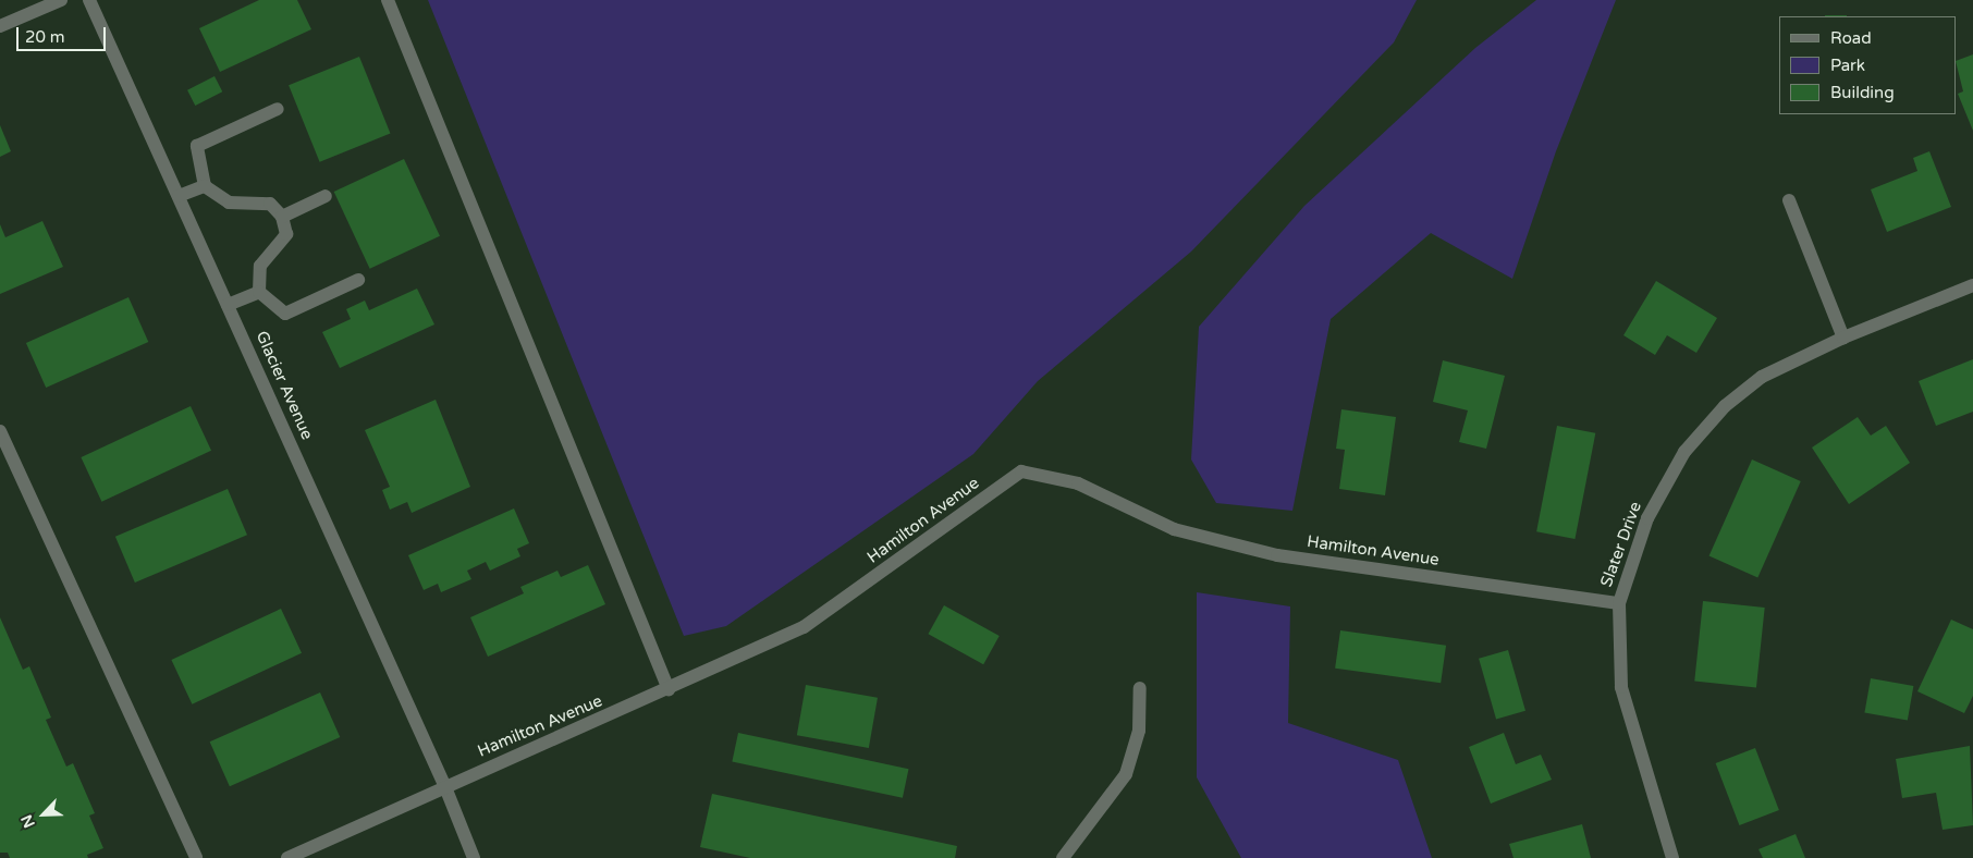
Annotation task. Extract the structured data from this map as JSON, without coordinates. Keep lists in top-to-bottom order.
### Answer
{
  "streets": {
    "street": ["Glacier Avenue", "Hamilton Avenue", "Slater Drive"]
  },
  "crossings": [
    ["Glacier Avenue", "Hamilton Avenue"],
    ["Hamilton Avenue", "Slater Drive"]
  ],
  "legend": ["Road", "Park", "Building"],
  "scale_bar": "20 m",
  "north": "bottom left"
}
